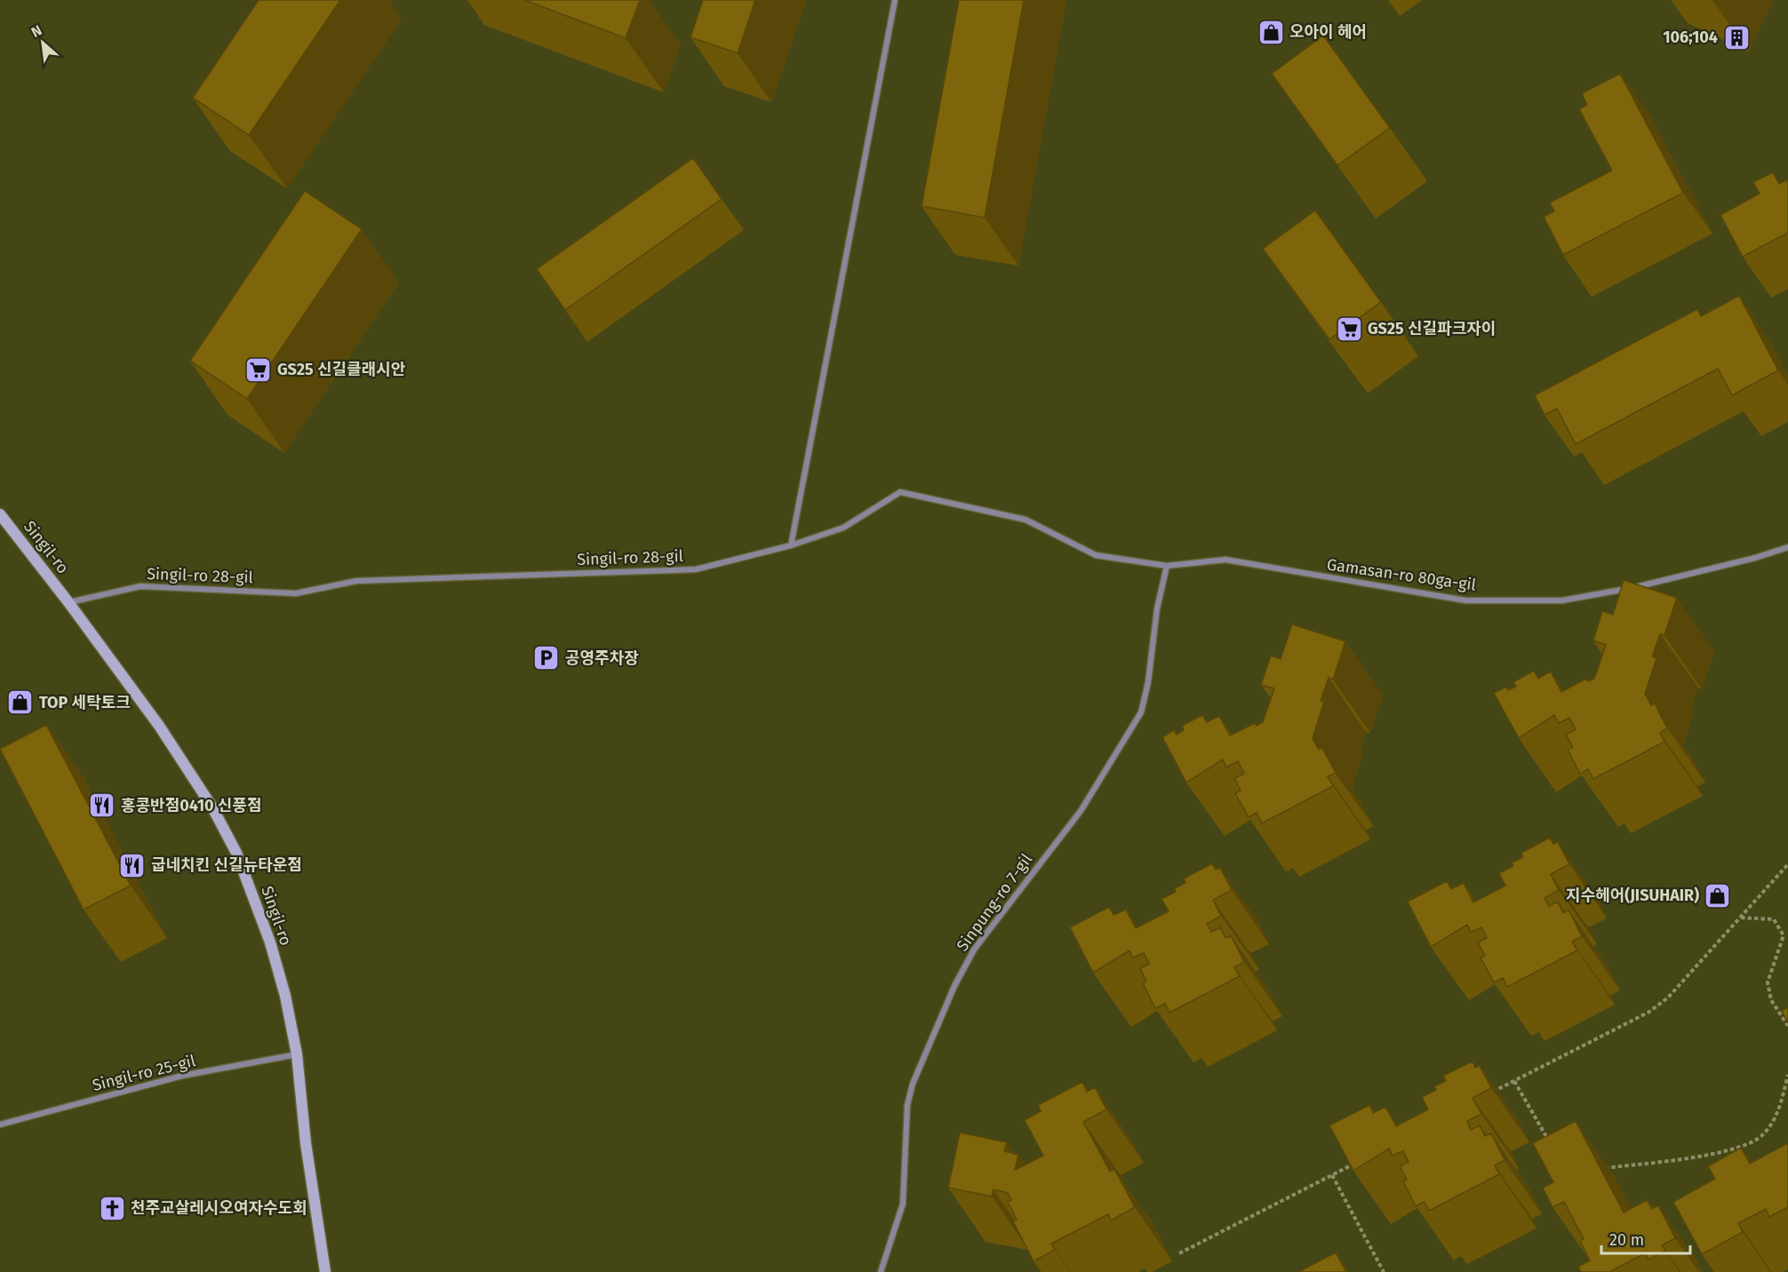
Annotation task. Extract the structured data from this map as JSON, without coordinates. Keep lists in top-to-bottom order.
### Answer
{
  "streets": {
    "main road": ["Singil-ro"],
    "street": [
      "Singil-ro 28-gil",
      "Gamasan-ro 80ga-gil",
      "Sinpung-ro 7-gil",
      "Singil-ro 25-gil"
    ]
  },
  "crossings": [
    ["Singil-ro", "Singil-ro 28-gil"],
    ["Singil-ro", "Singil-ro 25-gil"],
    ["Singil-ro 28-gil", "Gamasan-ro 80ga-gil"],
    ["Singil-ro 28-gil", "Sinpung-ro 7-gil"],
    ["Gamasan-ro 80ga-gil", "Sinpung-ro 7-gil"]
  ],
  "places": {
    "shop": ["오아이 헤어", "TOP 세탁토크", "지수헤어(JISUHAIR)"],
    "building": ["106;104"],
    "supermarket": ["GS25 신길파크자이", "GS25 신길클래시안"],
    "parking": ["공영주차장"],
    "restaurant": ["홍콩반점0410 신풍점", "굽네치킨 신길뉴타운점"],
    "church": ["천주교살레시오여자수도회"]
  },
  "scale_bar": "20 m",
  "north": "top left"
}
